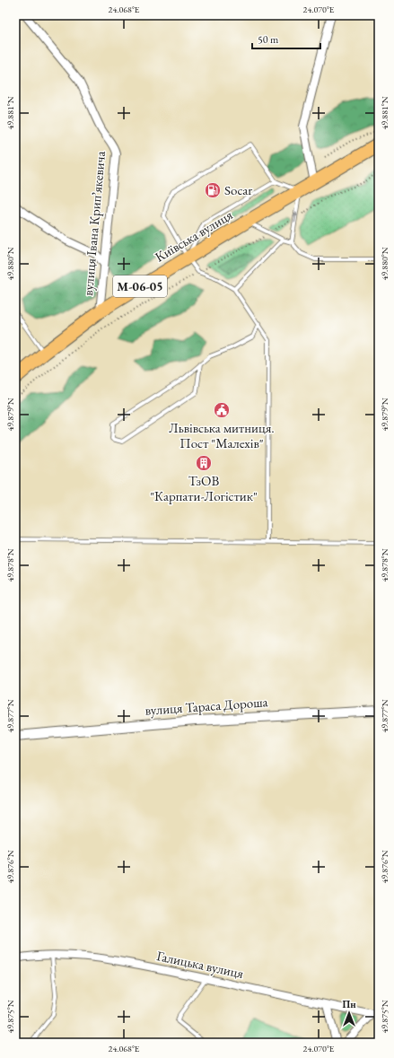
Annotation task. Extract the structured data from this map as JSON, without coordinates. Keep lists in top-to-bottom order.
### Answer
{
  "streets": {
    "highway": ["Київська вулиця", "М-06-05"],
    "street": ["вулиця Івана Крипʼякевича", "вулиця Тараса Дороша", "Галицька вулиця"]
  },
  "crossings": [
    ["вулиця Івана Крипʼякевича", "Київська вулиця"]
  ],
  "places": {
    "fuel station": ["Socar"],
    "public building": ["Львівська митниця. Пост \"Малехів\""],
    "building": ["ТзОВ \"Карпати-Логістик\""]
  },
  "scale_bar": "50 m",
  "north": "top",
  "coordinates": [
    "24.068°E",
    "24.070°E",
    "49.881°N",
    "49.880°N",
    "49.879°N",
    "49.878°N",
    "49.877°N",
    "49.876°N",
    "49.875°N"
  ]
}
